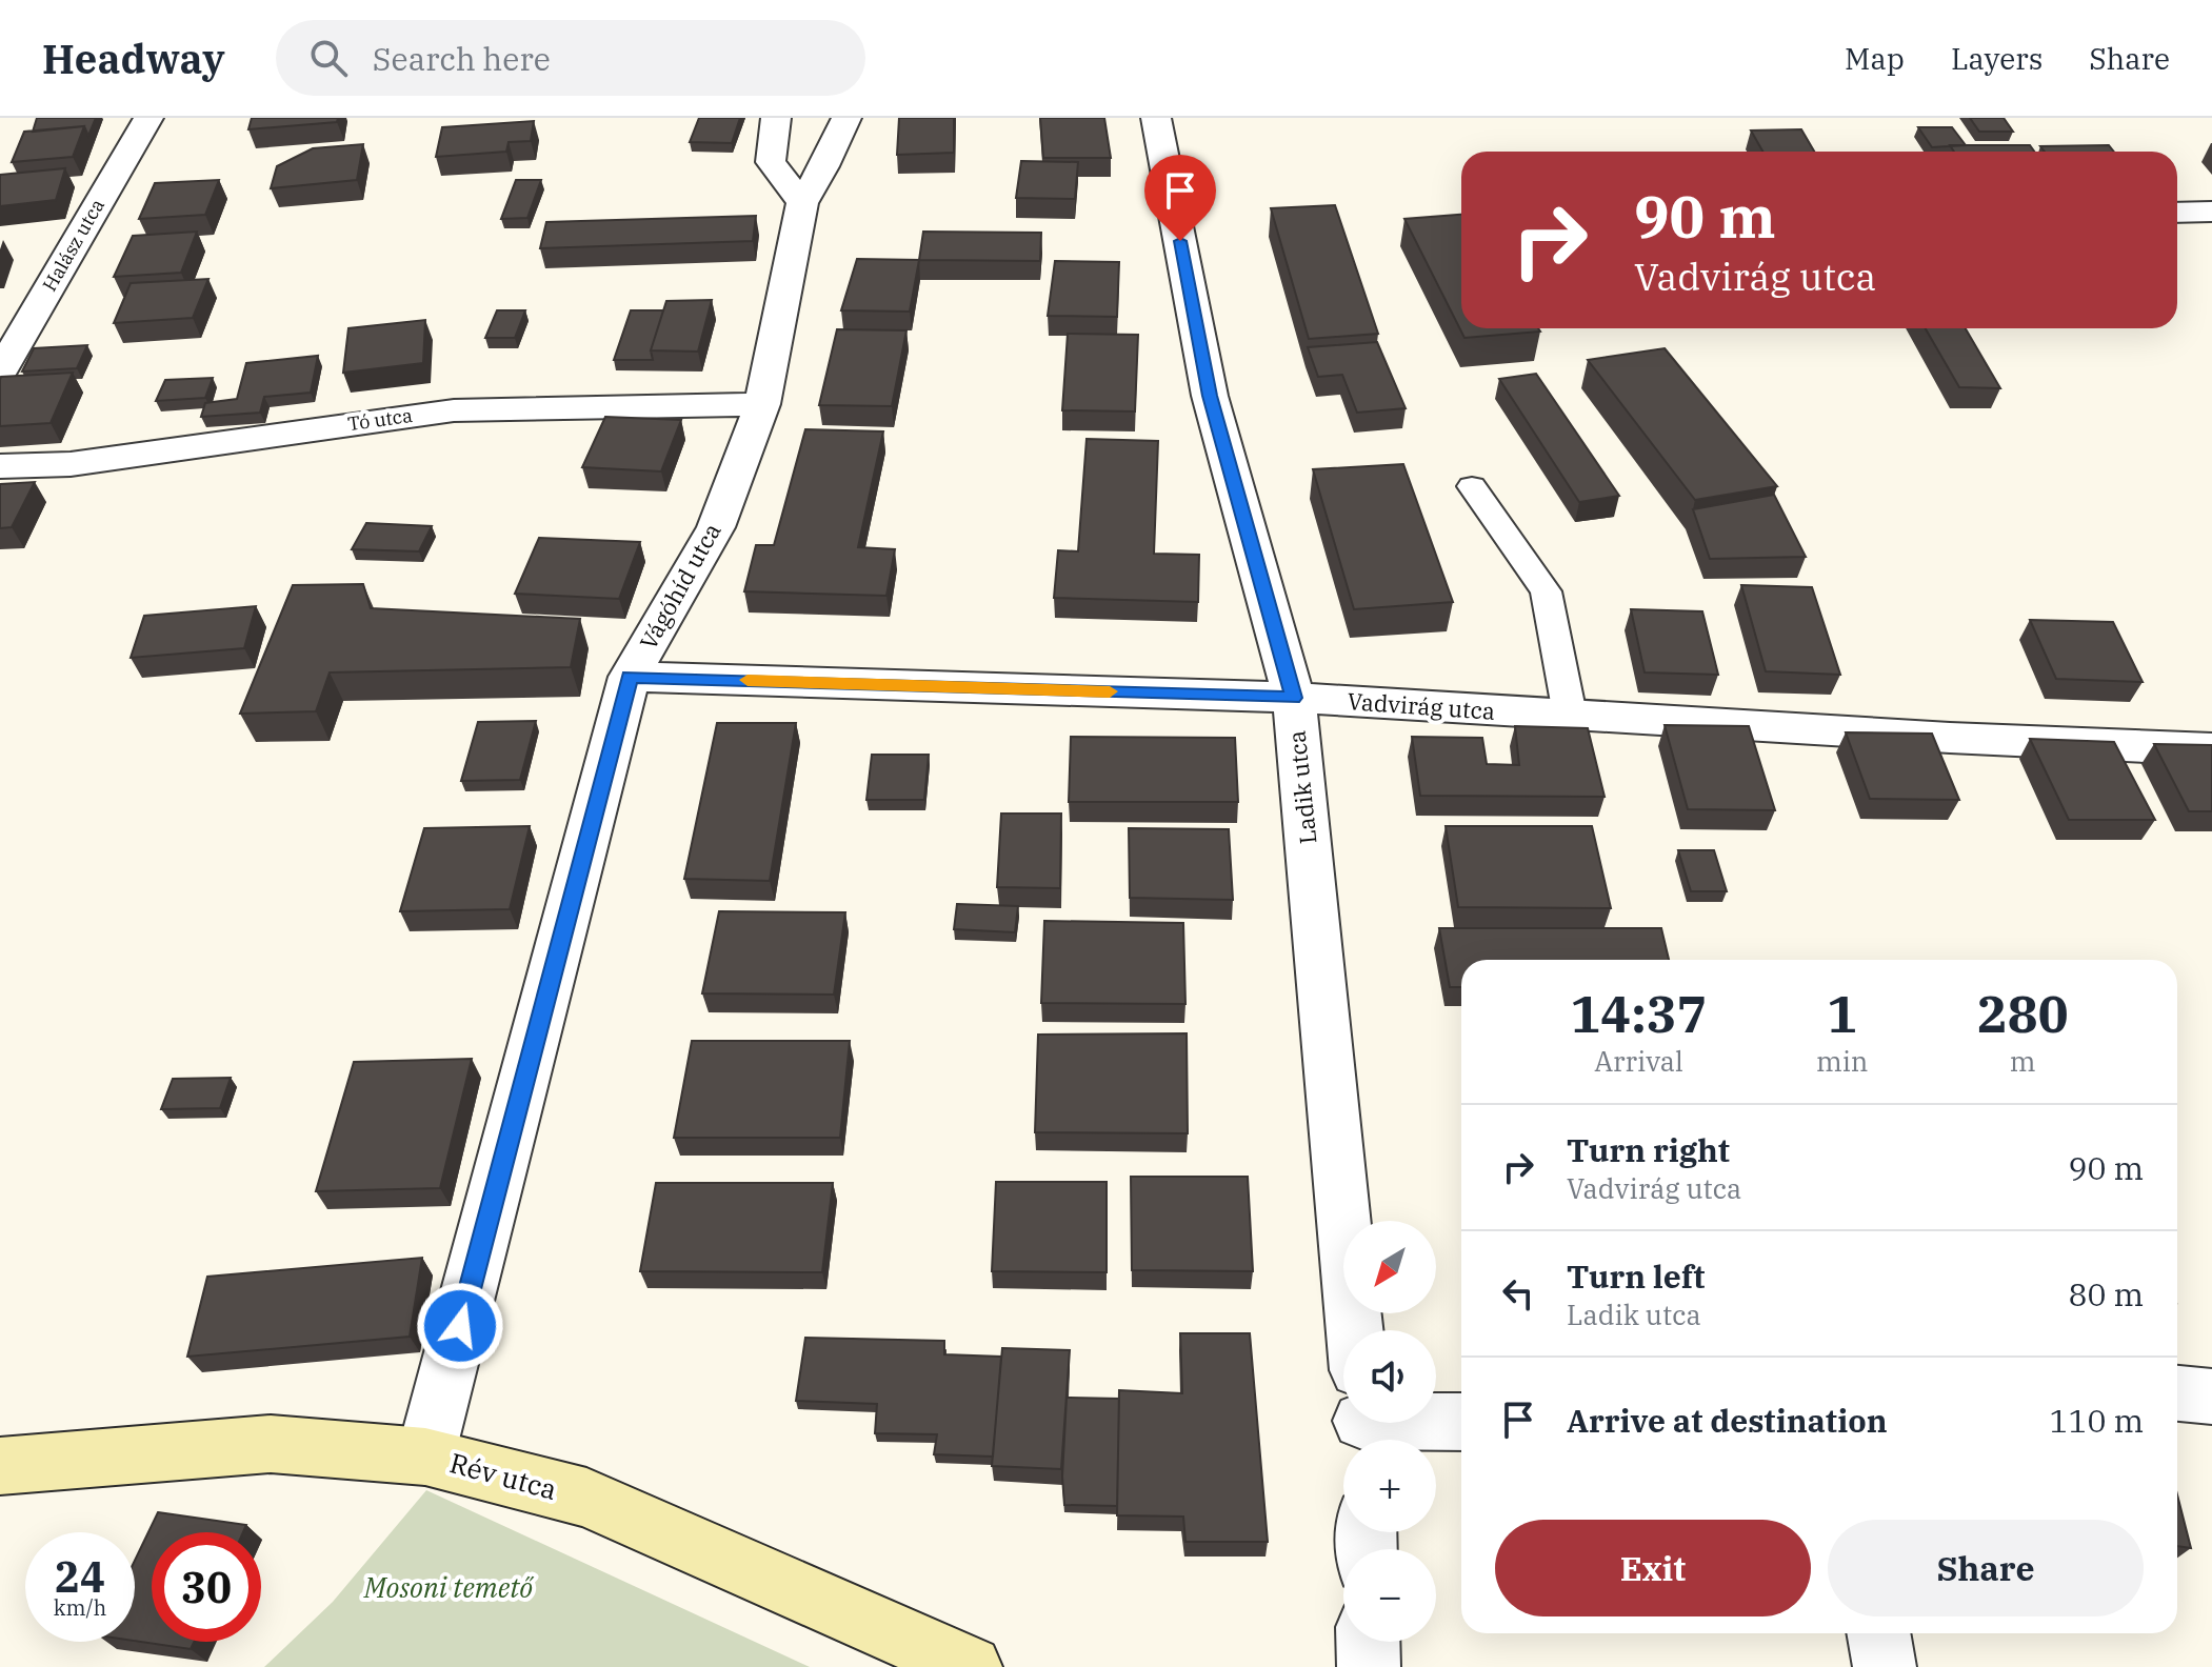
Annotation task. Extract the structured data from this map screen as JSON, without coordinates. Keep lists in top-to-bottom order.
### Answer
{
  "streets": {
    "main road": ["Rév utca"],
    "street": [
      "Halász utca",
      "Tó utca",
      "Vágóhíd utca",
      "Vadvirág utca",
      "Ladik utca"
    ]
  },
  "crossings": [
    ["Tó utca", "Vágóhíd utca"],
    ["Vágóhíd utca", "Vadvirág utca"],
    ["Vágóhíd utca", "Rév utca"],
    ["Vadvirág utca", "Ladik utca"]
  ],
  "parks": ["Mosoni temető"],
  "north": "bottom left",
  "page": {
    "header": "Headway",
    "search": "Search here",
    "nav": ["Map", "Layers", "Share"],
    "turn": ["90 m", "Vadvirág utca"],
    "eta": [
      "14:37",
      "Arrival",
      "1",
      "min",
      "280",
      "m"
    ],
    "list": [
      {
        "name": "Turn right",
        "note": "Vadvirág utca",
        "value": "90 m"
      },
      {
        "name": "Turn left",
        "note": "Ladik utca",
        "value": "80 m"
      },
      {
        "name": "Arrive at destination",
        "value": "110 m"
      }
    ],
    "map_buttons": ["+", "−"],
    "buttons": ["Exit", "Share"],
    "speed": "24 km/h",
    "limit": "30"
  }
}
